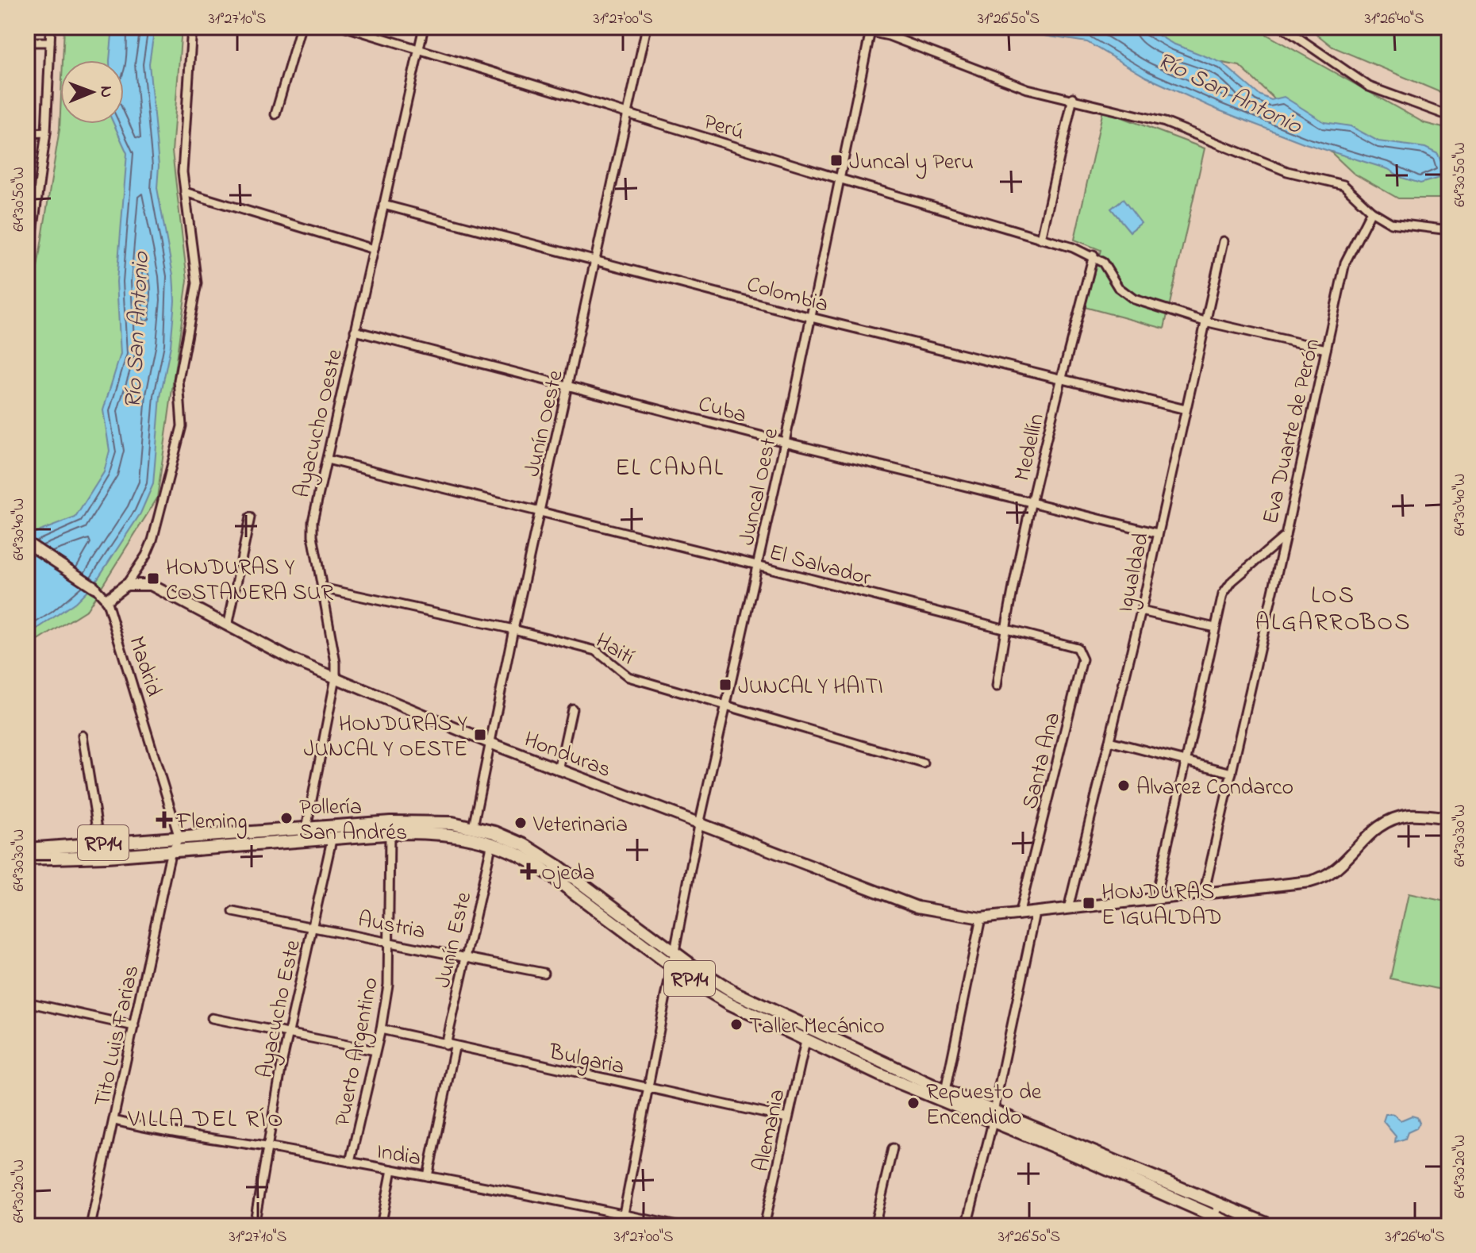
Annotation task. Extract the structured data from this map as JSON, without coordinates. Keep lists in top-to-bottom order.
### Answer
{
  "streets": {
    "main road": ["Madrid", "Honduras", "RP14"],
    "street": [
      "Perú",
      "Colombia",
      "Cuba",
      "Ayacucho Oeste",
      "Junín Oeste",
      "Eva Duarte de Perón",
      "Medellín",
      "Juncal Oeste",
      "El Salvador",
      "Igualdad",
      "Haití",
      "Santa Ana",
      "Austria",
      "Junín Este",
      "Ayacucho Este",
      "Tito Luis Farias",
      "Puerto Argentino",
      "Bulgaria",
      "Alemania",
      "India"
    ]
  },
  "crossings": [
    ["Perú", "Ayacucho Oeste"],
    ["Perú", "Junín Oeste"],
    ["Perú", "Medellín"],
    ["Perú", "Juncal Oeste"],
    ["Colombia", "Ayacucho Oeste"],
    ["Colombia", "Junín Oeste"],
    ["Colombia", "Medellín"],
    ["Colombia", "Juncal Oeste"],
    ["Colombia", "Igualdad"],
    ["Cuba", "Ayacucho Oeste"],
    ["Cuba", "Junín Oeste"],
    ["Cuba", "Medellín"],
    ["Cuba", "Juncal Oeste"],
    ["Cuba", "Igualdad"],
    ["Ayacucho Oeste", "El Salvador"],
    ["Ayacucho Oeste", "Haití"],
    ["Ayacucho Oeste", "Honduras"],
    ["Ayacucho Oeste", "RP14"],
    ["Junín Oeste", "El Salvador"],
    ["Junín Oeste", "Haití"],
    ["Junín Oeste", "Honduras"],
    ["Junín Oeste", "RP14"],
    ["Eva Duarte de Perón", "Honduras"],
    ["Medellín", "El Salvador"],
    ["Juncal Oeste", "El Salvador"],
    ["Juncal Oeste", "Haití"],
    ["Juncal Oeste", "Honduras"],
    ["Juncal Oeste", "RP14"],
    ["Juncal Oeste", "Bulgaria"],
    ["Juncal Oeste", "India"],
    ["El Salvador", "Santa Ana"],
    ["Igualdad", "Honduras"],
    ["Madrid", "RP14"],
    ["Madrid", "Tito Luis Farias"],
    ["Honduras", "Santa Ana"],
    ["RP14", "Junín Este"],
    ["RP14", "Ayacucho Este"],
    ["RP14", "Tito Luis Farias"],
    ["RP14", "Puerto Argentino"],
    ["RP14", "Alemania"],
    ["Austria", "Junín Este"],
    ["Austria", "Ayacucho Este"],
    ["Austria", "Puerto Argentino"],
    ["Junín Este", "Bulgaria"],
    ["Ayacucho Este", "India"],
    ["Tito Luis Farias", "India"],
    ["Puerto Argentino", "Bulgaria"],
    ["Puerto Argentino", "India"],
    ["Bulgaria", "Alemania"]
  ],
  "districts": ["EL CANAL", "LOS ALGARROBOS", "VILLA DEL RÍO"],
  "water": ["Río San Antonio"],
  "places": {
    "transit": [
      "Juncal y Peru",
      "HONDURAS Y COSTANERA SUR",
      "JUNCAL Y HAITI",
      "HONDURAS Y JUNCAL Y OESTE",
      "HONDURAS E IGUALDAD"
    ],
    "other": [
      "Alvarez Condarco",
      "Pollería San Andrés",
      "Veterinaria",
      "Taller Mecánico",
      "Repuesto de Encendido"
    ],
    "health": ["Fleming", "Ojeda"]
  },
  "north": "right",
  "coordinates": [
    "31°27'10\"S",
    "31°27'00\"S",
    "31°26'50\"S",
    "31°26'40\"S",
    "64°30'50\"W",
    "64°30'40\"W",
    "64°30'30\"W",
    "64°30'20\"W"
  ]
}
